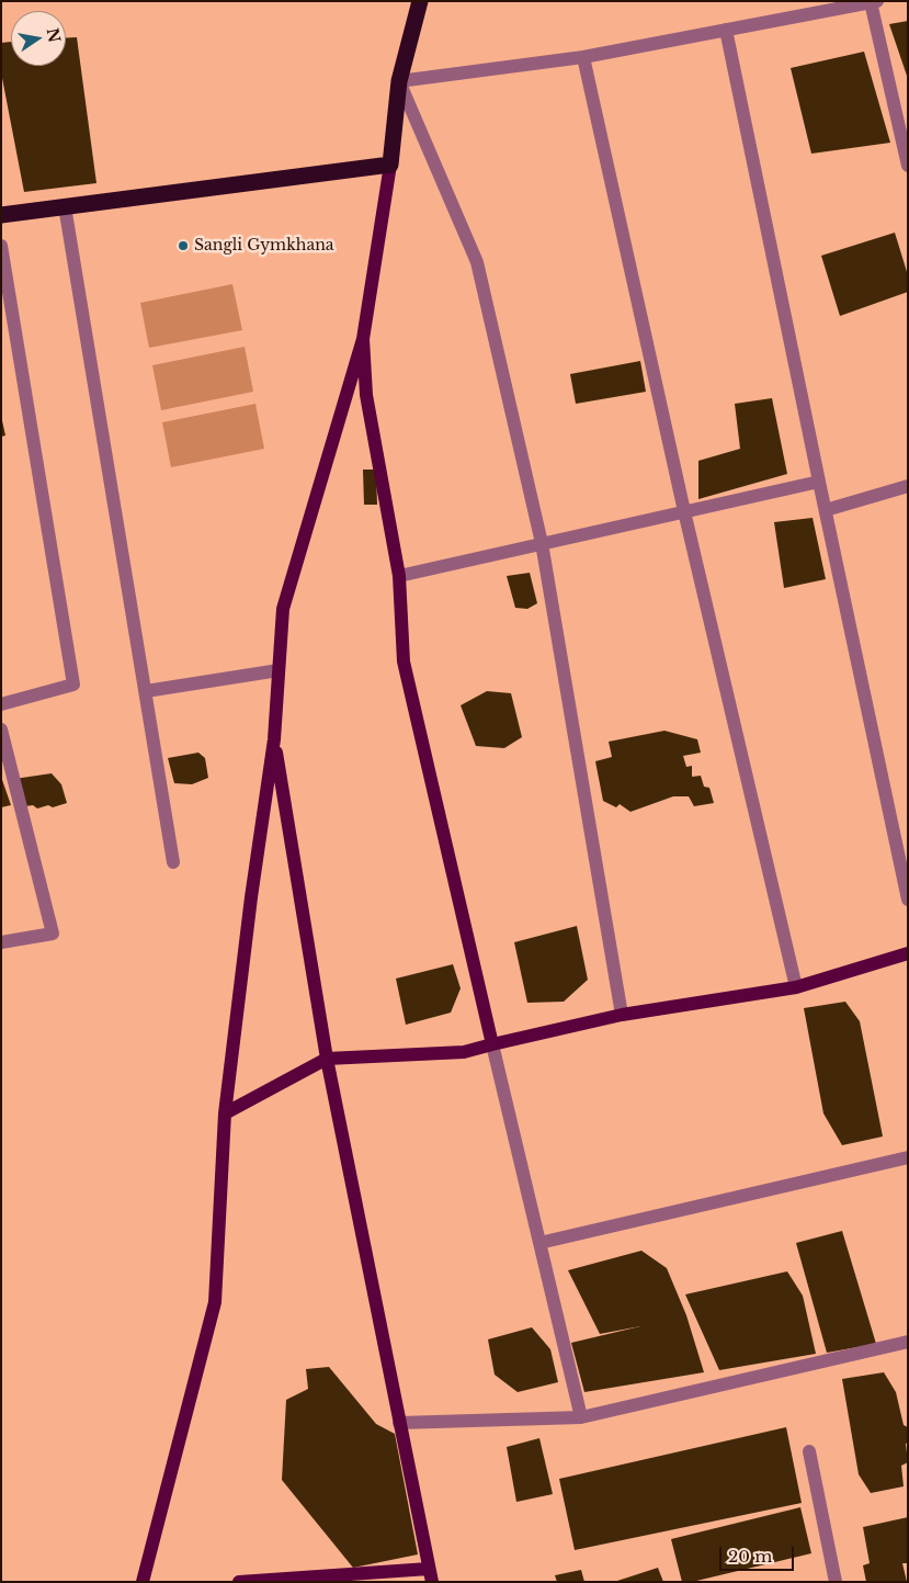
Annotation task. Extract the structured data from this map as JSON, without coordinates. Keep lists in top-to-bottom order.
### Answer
{
  "places": ["Sangli Gymkhana"],
  "scale_bar": "20 m",
  "north": "right"
}
